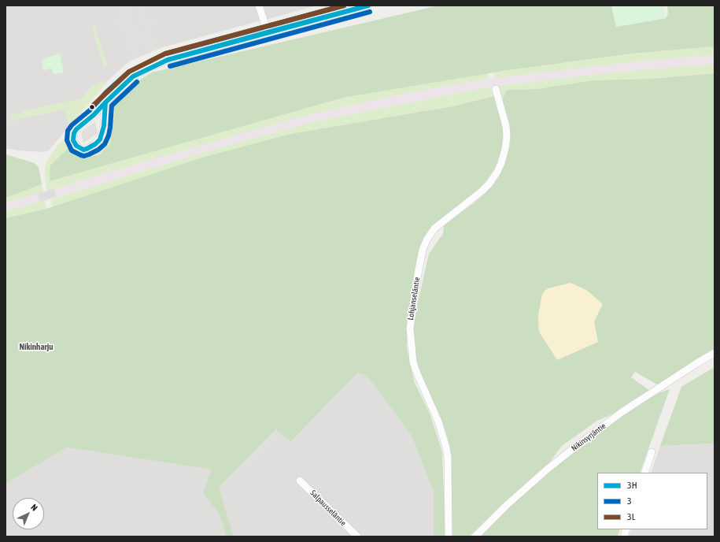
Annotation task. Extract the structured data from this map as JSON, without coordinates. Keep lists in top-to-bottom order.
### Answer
{
  "streets": {
    "street": ["Lohjanseläntie", "Nikinsyrjäntie", "Salpausseläntie"]
  },
  "districts": ["Nikinharju"],
  "lines": ["transit line 3H", "transit line 3", "transit line 3L"],
  "legend": ["3H", "3", "3L"],
  "north": "top right"
}
